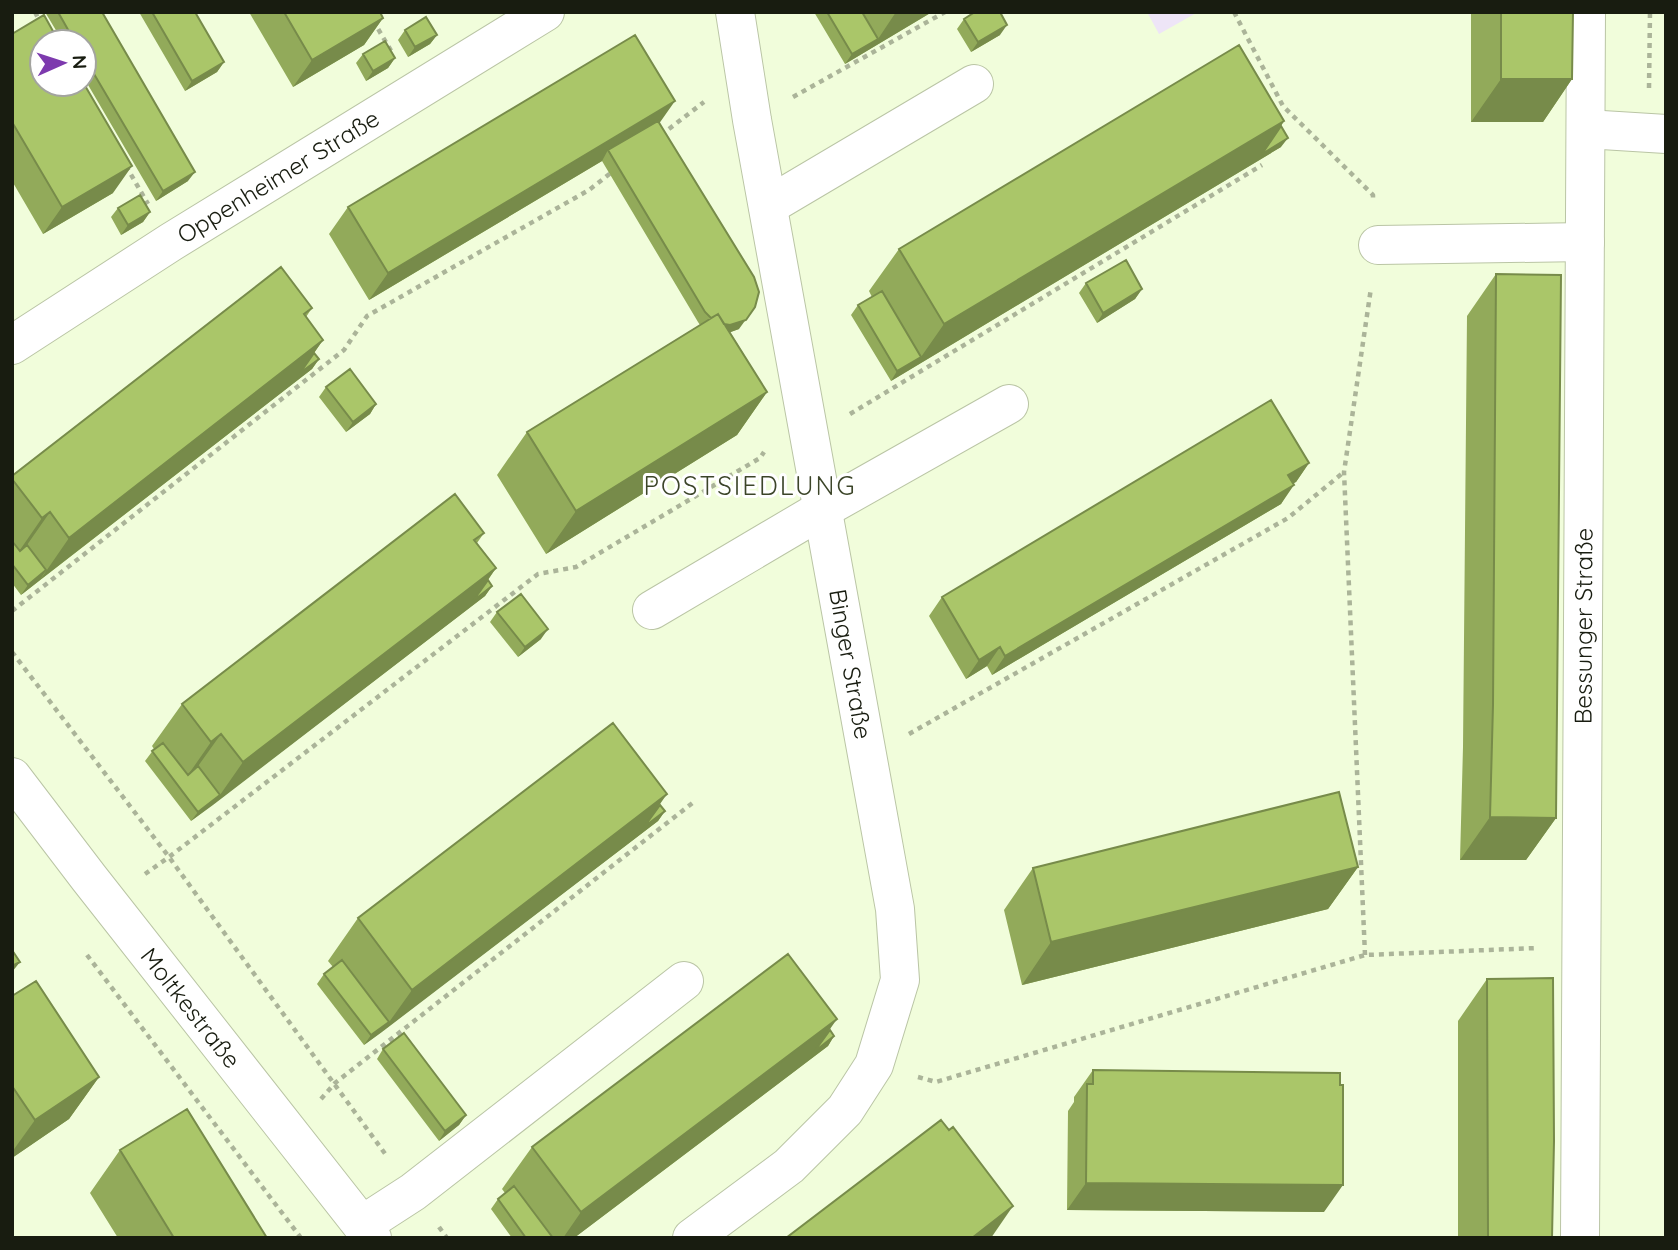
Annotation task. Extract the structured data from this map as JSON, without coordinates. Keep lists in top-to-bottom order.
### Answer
{
  "streets": {
    "street": [
      "Oppenheimer Straße",
      "Bessunger Straße",
      "Binger Straße",
      "Moltkestraße"
    ]
  },
  "districts": ["POSTSIEDLUNG"],
  "north": "right"
}
